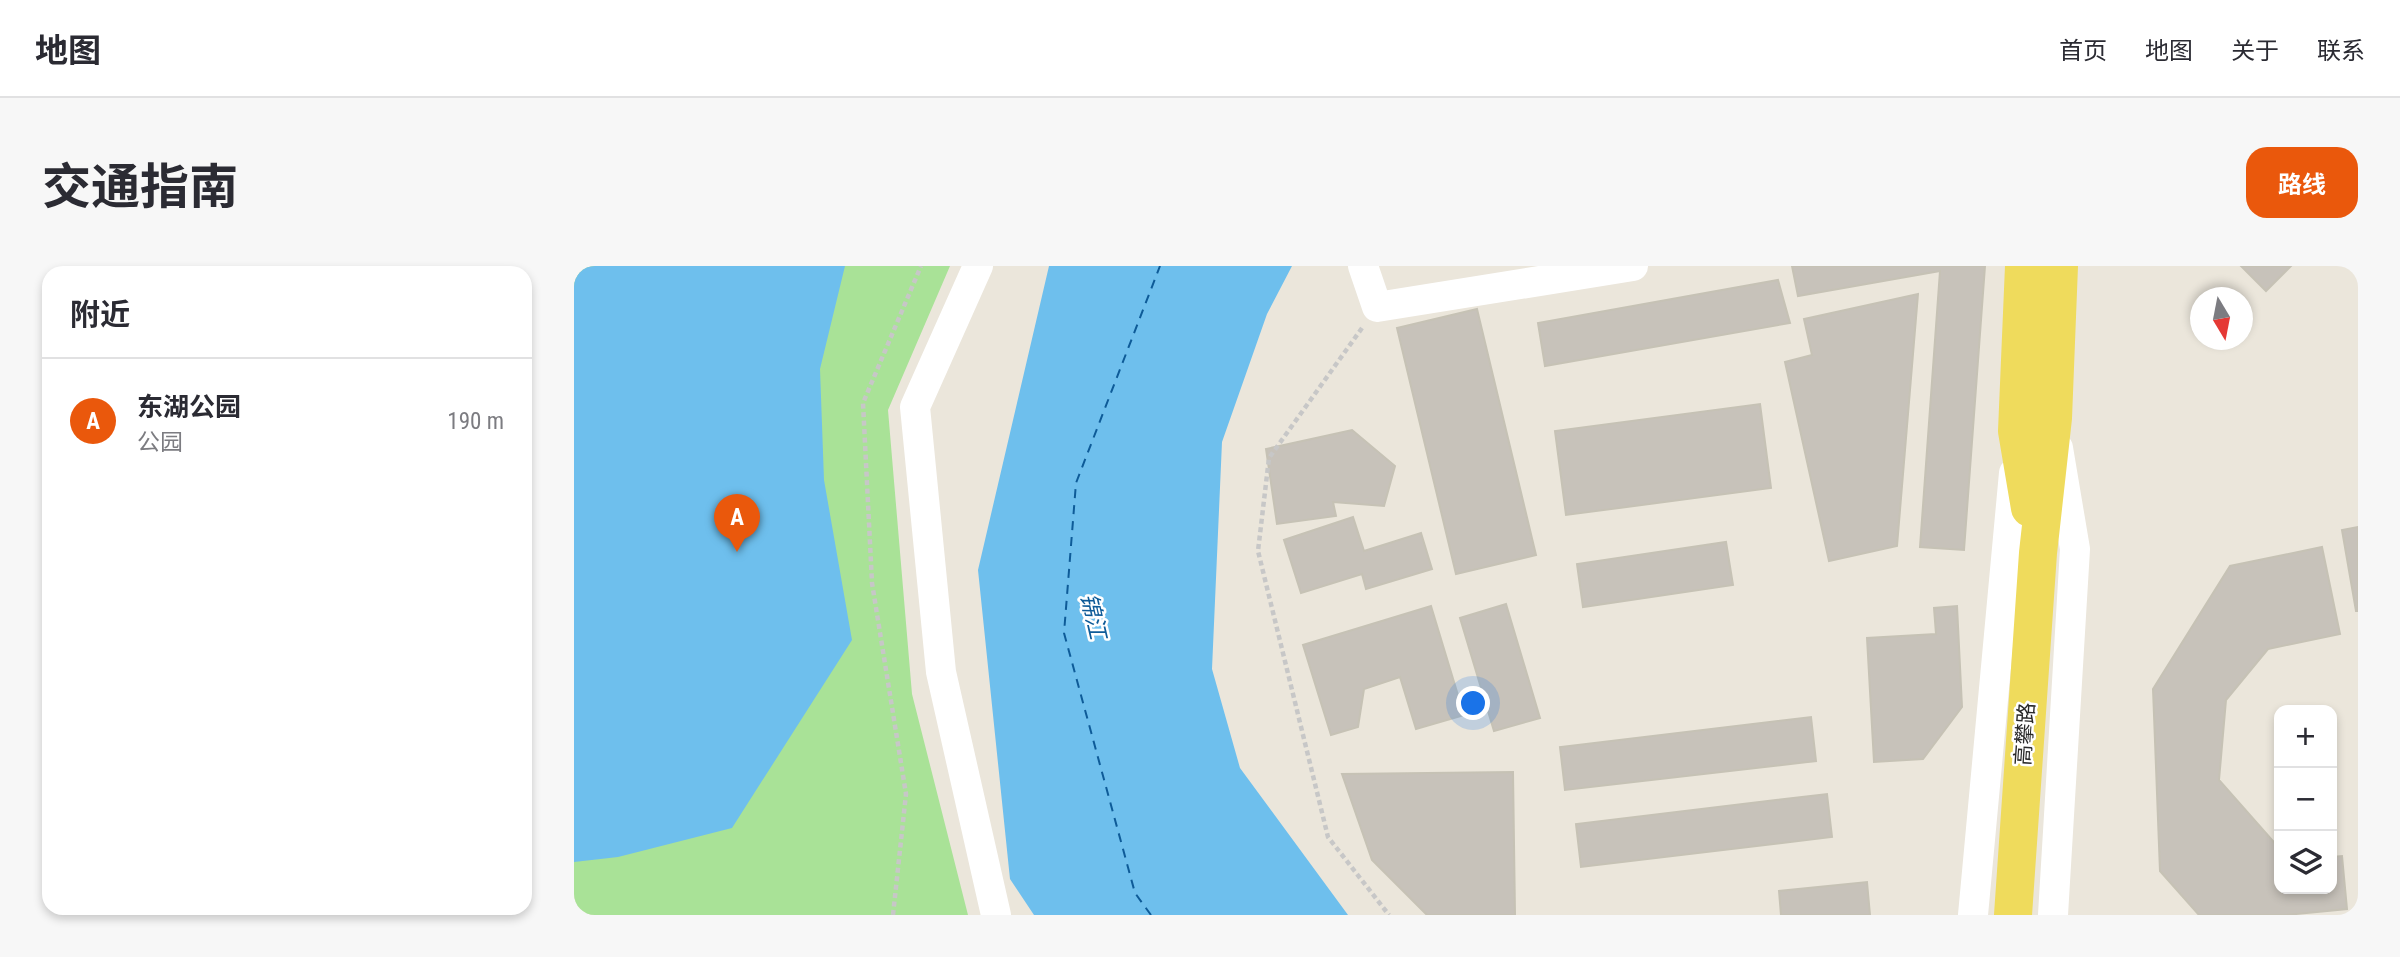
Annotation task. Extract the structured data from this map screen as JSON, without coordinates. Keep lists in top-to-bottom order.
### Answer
{
  "streets": {
    "main road": ["高攀路"]
  },
  "water": ["锦江"],
  "north": "bottom",
  "page": {
    "header": "地图",
    "nav": [
      "首页",
      "地图",
      "关于",
      "联系"
    ],
    "title": "交通指南",
    "buttons": "路线",
    "heading": "附近",
    "list": [
      {
        "mark": "A",
        "name": "东湖公园",
        "note": "公园",
        "value": "190 m"
      }
    ],
    "pins": "A",
    "map_buttons": ["+", "−"]
  }
}
